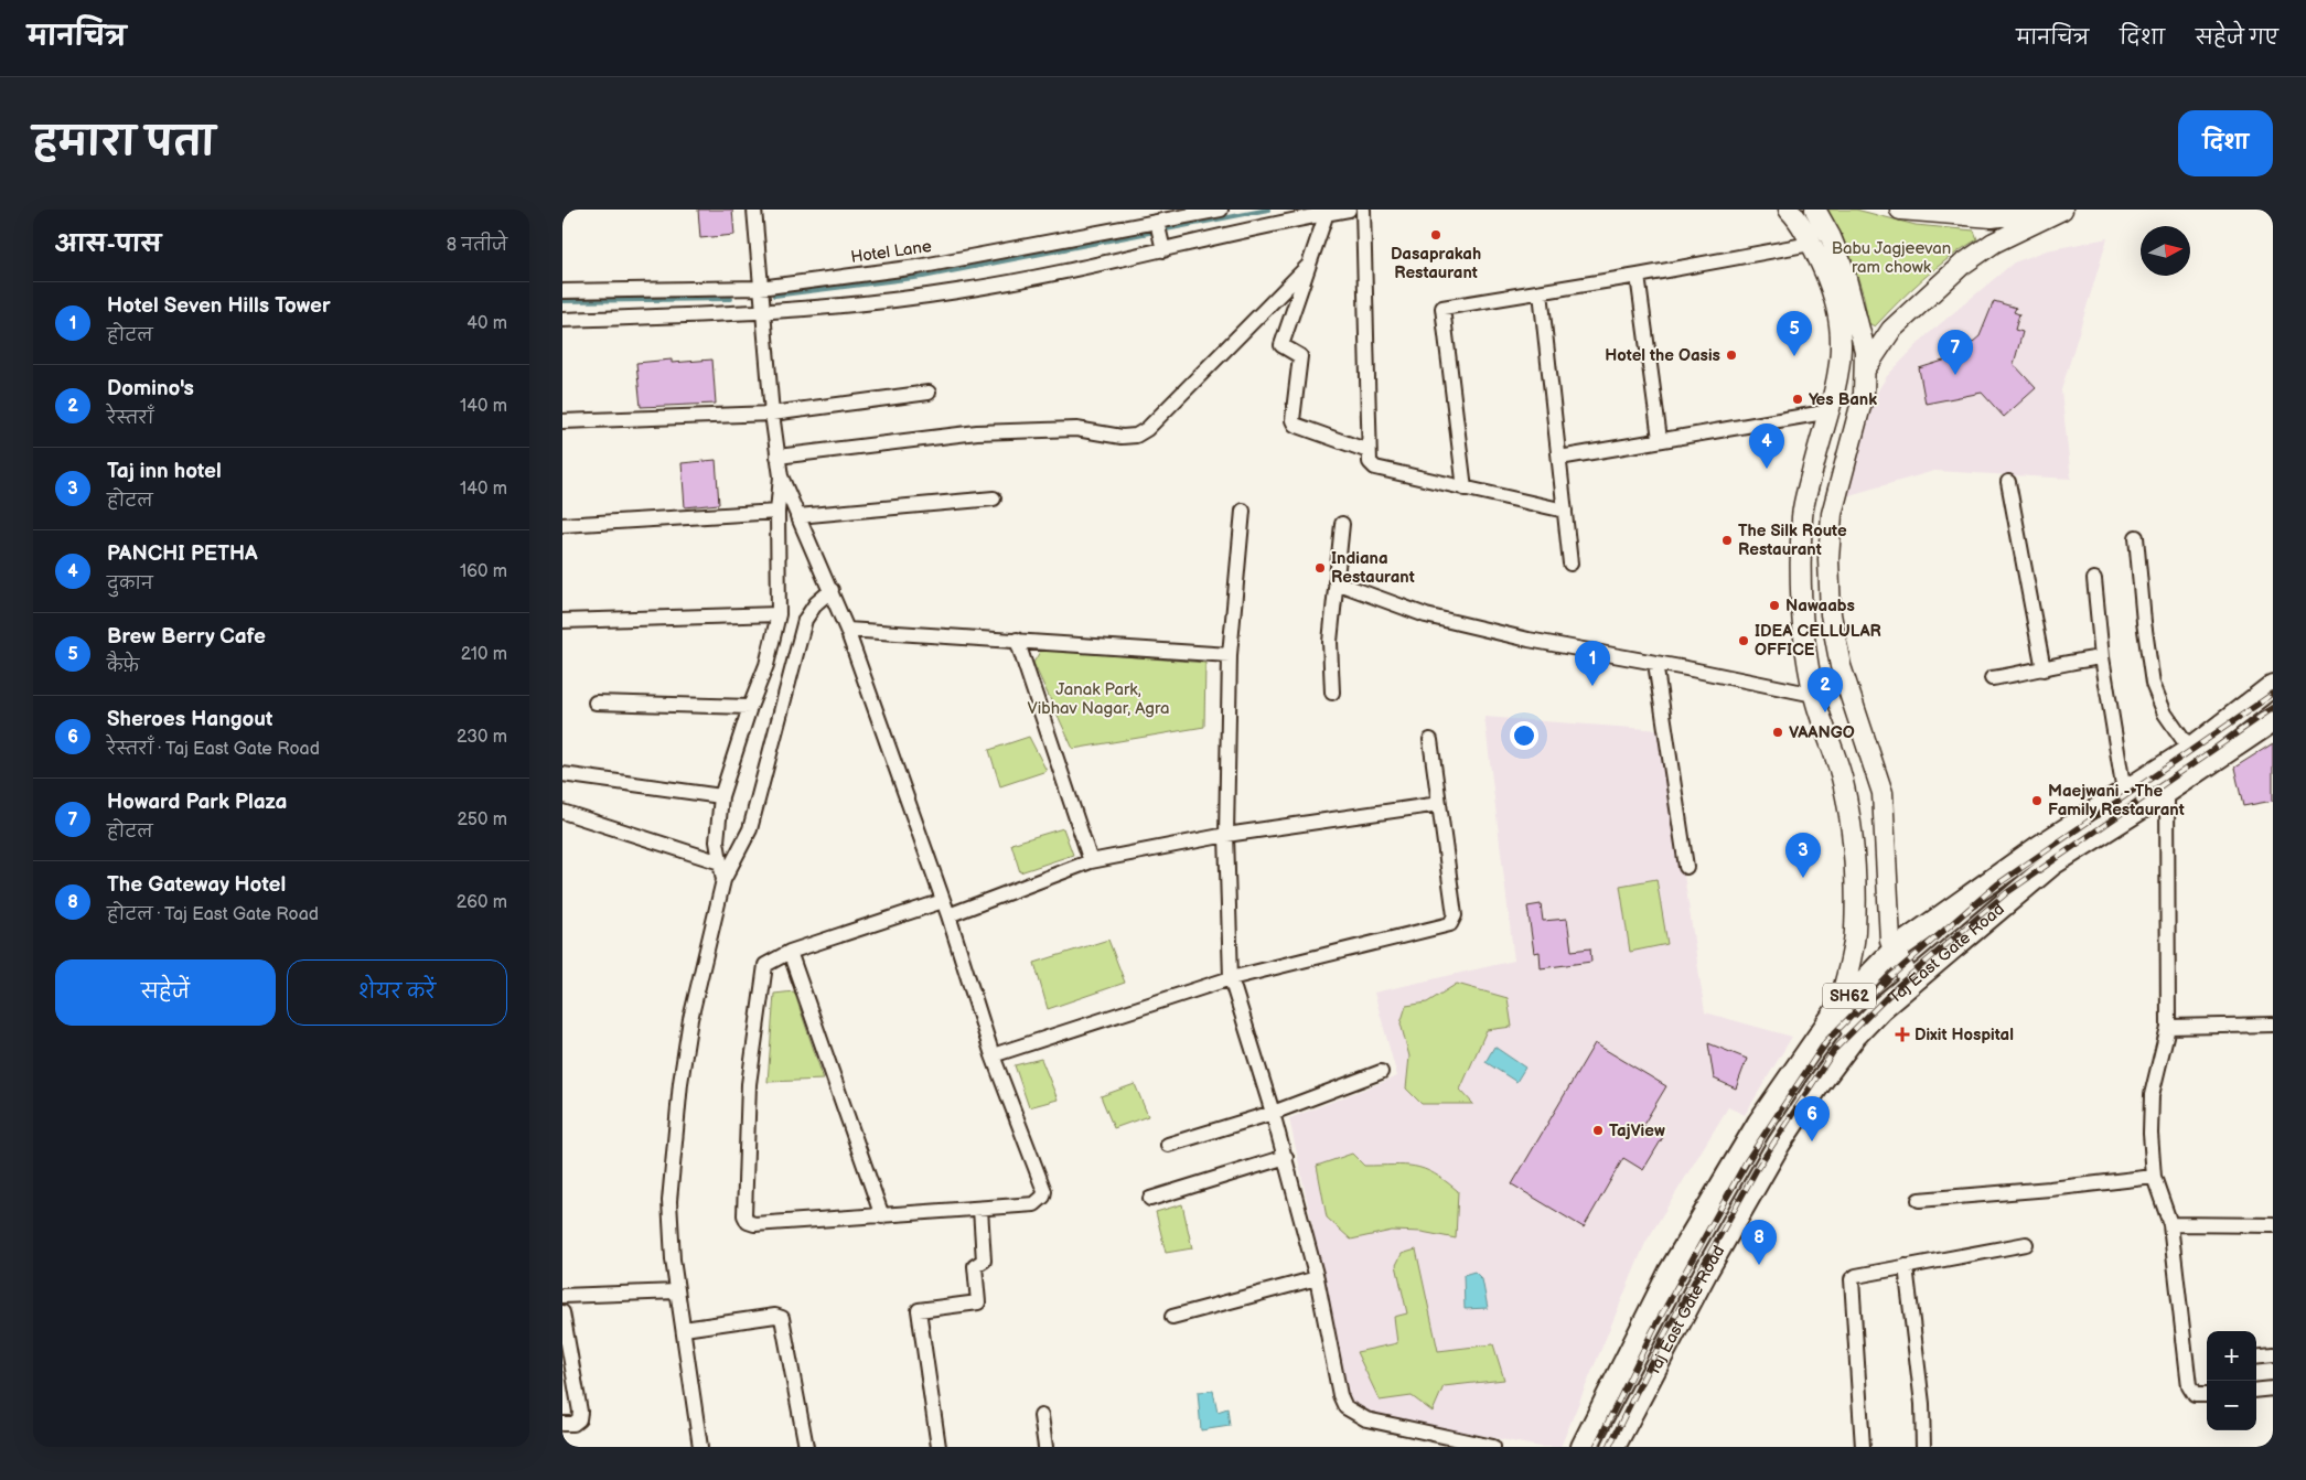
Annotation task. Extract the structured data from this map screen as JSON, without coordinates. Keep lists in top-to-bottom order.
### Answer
{
  "streets": {
    "main road": ["Taj East Gate Road", "SH62"],
    "street": ["Hotel Lane"]
  },
  "parks": ["Babu Jagjeevan ram chowk", "Janak Park, Vibhav Nagar, Agra"],
  "places": {
    "other": [
      "Dasaprakah Restaurant",
      "Hotel the Oasis",
      "Yes Bank",
      "The Silk Route Restaurant",
      "Indiana Restaurant",
      "Nawaabs",
      "IDEA CELLULAR OFFICE",
      "VAANGO",
      "Maejwani - The Family Restaurant",
      "TajView"
    ],
    "health": ["Dixit Hospital"]
  },
  "north": "right",
  "page": {
    "header": "मानचित्र",
    "nav": ["मानचित्र", "दिशा", "सहेजे गए"],
    "title": "हमारा पता",
    "buttons": [
      "दिशा",
      ["सहेजें", "शेयर करें"]
    ],
    "heading": ["आस-पास", "8 नतीजे"],
    "list": [
      {
        "mark": "1",
        "name": "Hotel Seven Hills Tower",
        "note": "होटल",
        "value": "40 m"
      },
      {
        "mark": "2",
        "name": "Domino's",
        "note": "रेस्तराँ",
        "value": "140 m"
      },
      {
        "mark": "3",
        "name": "Taj inn hotel",
        "note": "होटल",
        "value": "140 m"
      },
      {
        "mark": "4",
        "name": "PANCHI PETHA",
        "note": "दुकान",
        "value": "160 m"
      },
      {
        "mark": "5",
        "name": "Brew Berry Cafe",
        "note": "कैफ़े",
        "value": "210 m"
      },
      {
        "mark": "6",
        "name": "Sheroes Hangout",
        "note": "रेस्तराँ · Taj East Gate Road",
        "value": "230 m"
      },
      {
        "mark": "7",
        "name": "Howard Park Plaza",
        "note": "होटल",
        "value": "250 m"
      },
      {
        "mark": "8",
        "name": "The Gateway Hotel",
        "note": "होटल · Taj East Gate Road",
        "value": "260 m"
      }
    ],
    "pins": [
      "5",
      "7",
      "4",
      "1",
      "2",
      "3",
      "6",
      "8"
    ],
    "map_buttons": ["+", "−"]
  }
}
